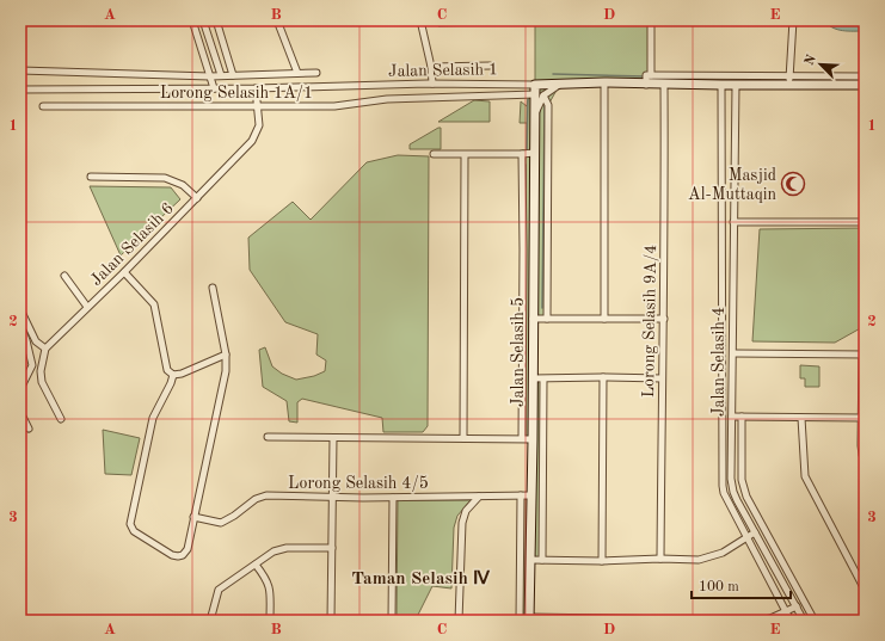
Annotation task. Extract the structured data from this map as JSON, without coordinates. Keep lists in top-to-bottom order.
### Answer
{
  "streets": {
    "street": [
      "Jalan Selasih 1",
      "Lorong Selasih 1A/1",
      "Jalan Selasih 6",
      "Lorong Selasih 9A/4",
      "Jalan Selasih 5",
      "Jalan Selasih 4",
      "Lorong Selasih 4/5"
    ]
  },
  "crossings": [
    ["Jalan Selasih 1", "Jalan Selasih 6"],
    ["Jalan Selasih 1", "Lorong Selasih 9A/4"],
    ["Jalan Selasih 1", "Jalan Selasih 5"],
    ["Jalan Selasih 1", "Jalan Selasih 4"],
    ["Lorong Selasih 1A/1", "Jalan Selasih 6"],
    ["Lorong Selasih 1A/1", "Jalan Selasih 5"],
    ["Jalan Selasih 5", "Lorong Selasih 4/5"]
  ],
  "districts": ["Taman Selasih Ⅳ"],
  "places": {
    "mosque": ["Masjid Al-Muttaqin"]
  },
  "scale_bar": "100 m",
  "north": "top left",
  "grid": {
    "columns": [
      "A",
      "B",
      "C",
      "D",
      "E"
    ],
    "rows": ["1", "2", "3"]
  }
}
